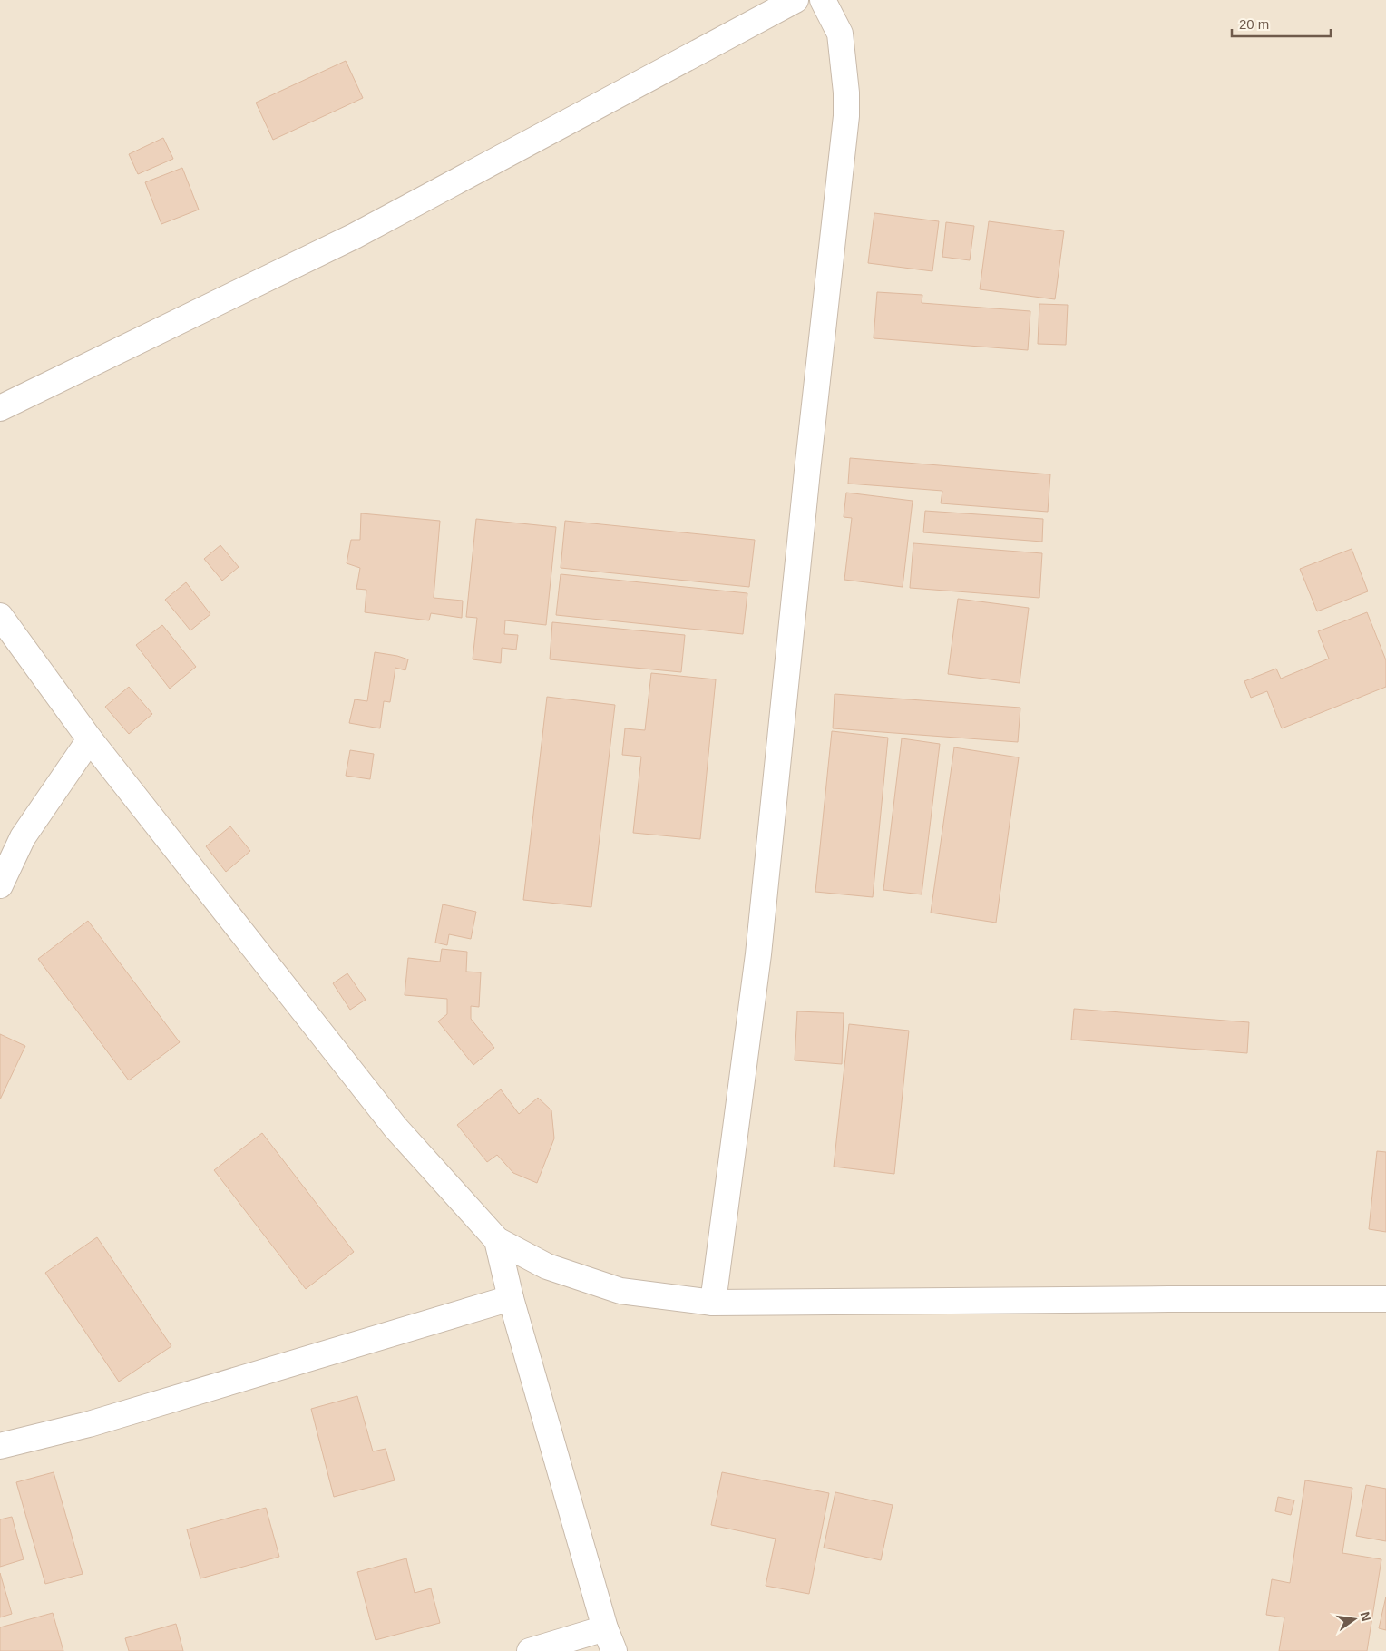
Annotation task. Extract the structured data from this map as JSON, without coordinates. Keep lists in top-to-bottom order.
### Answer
{
  "scale_bar": "20 m",
  "north": "right"
}
